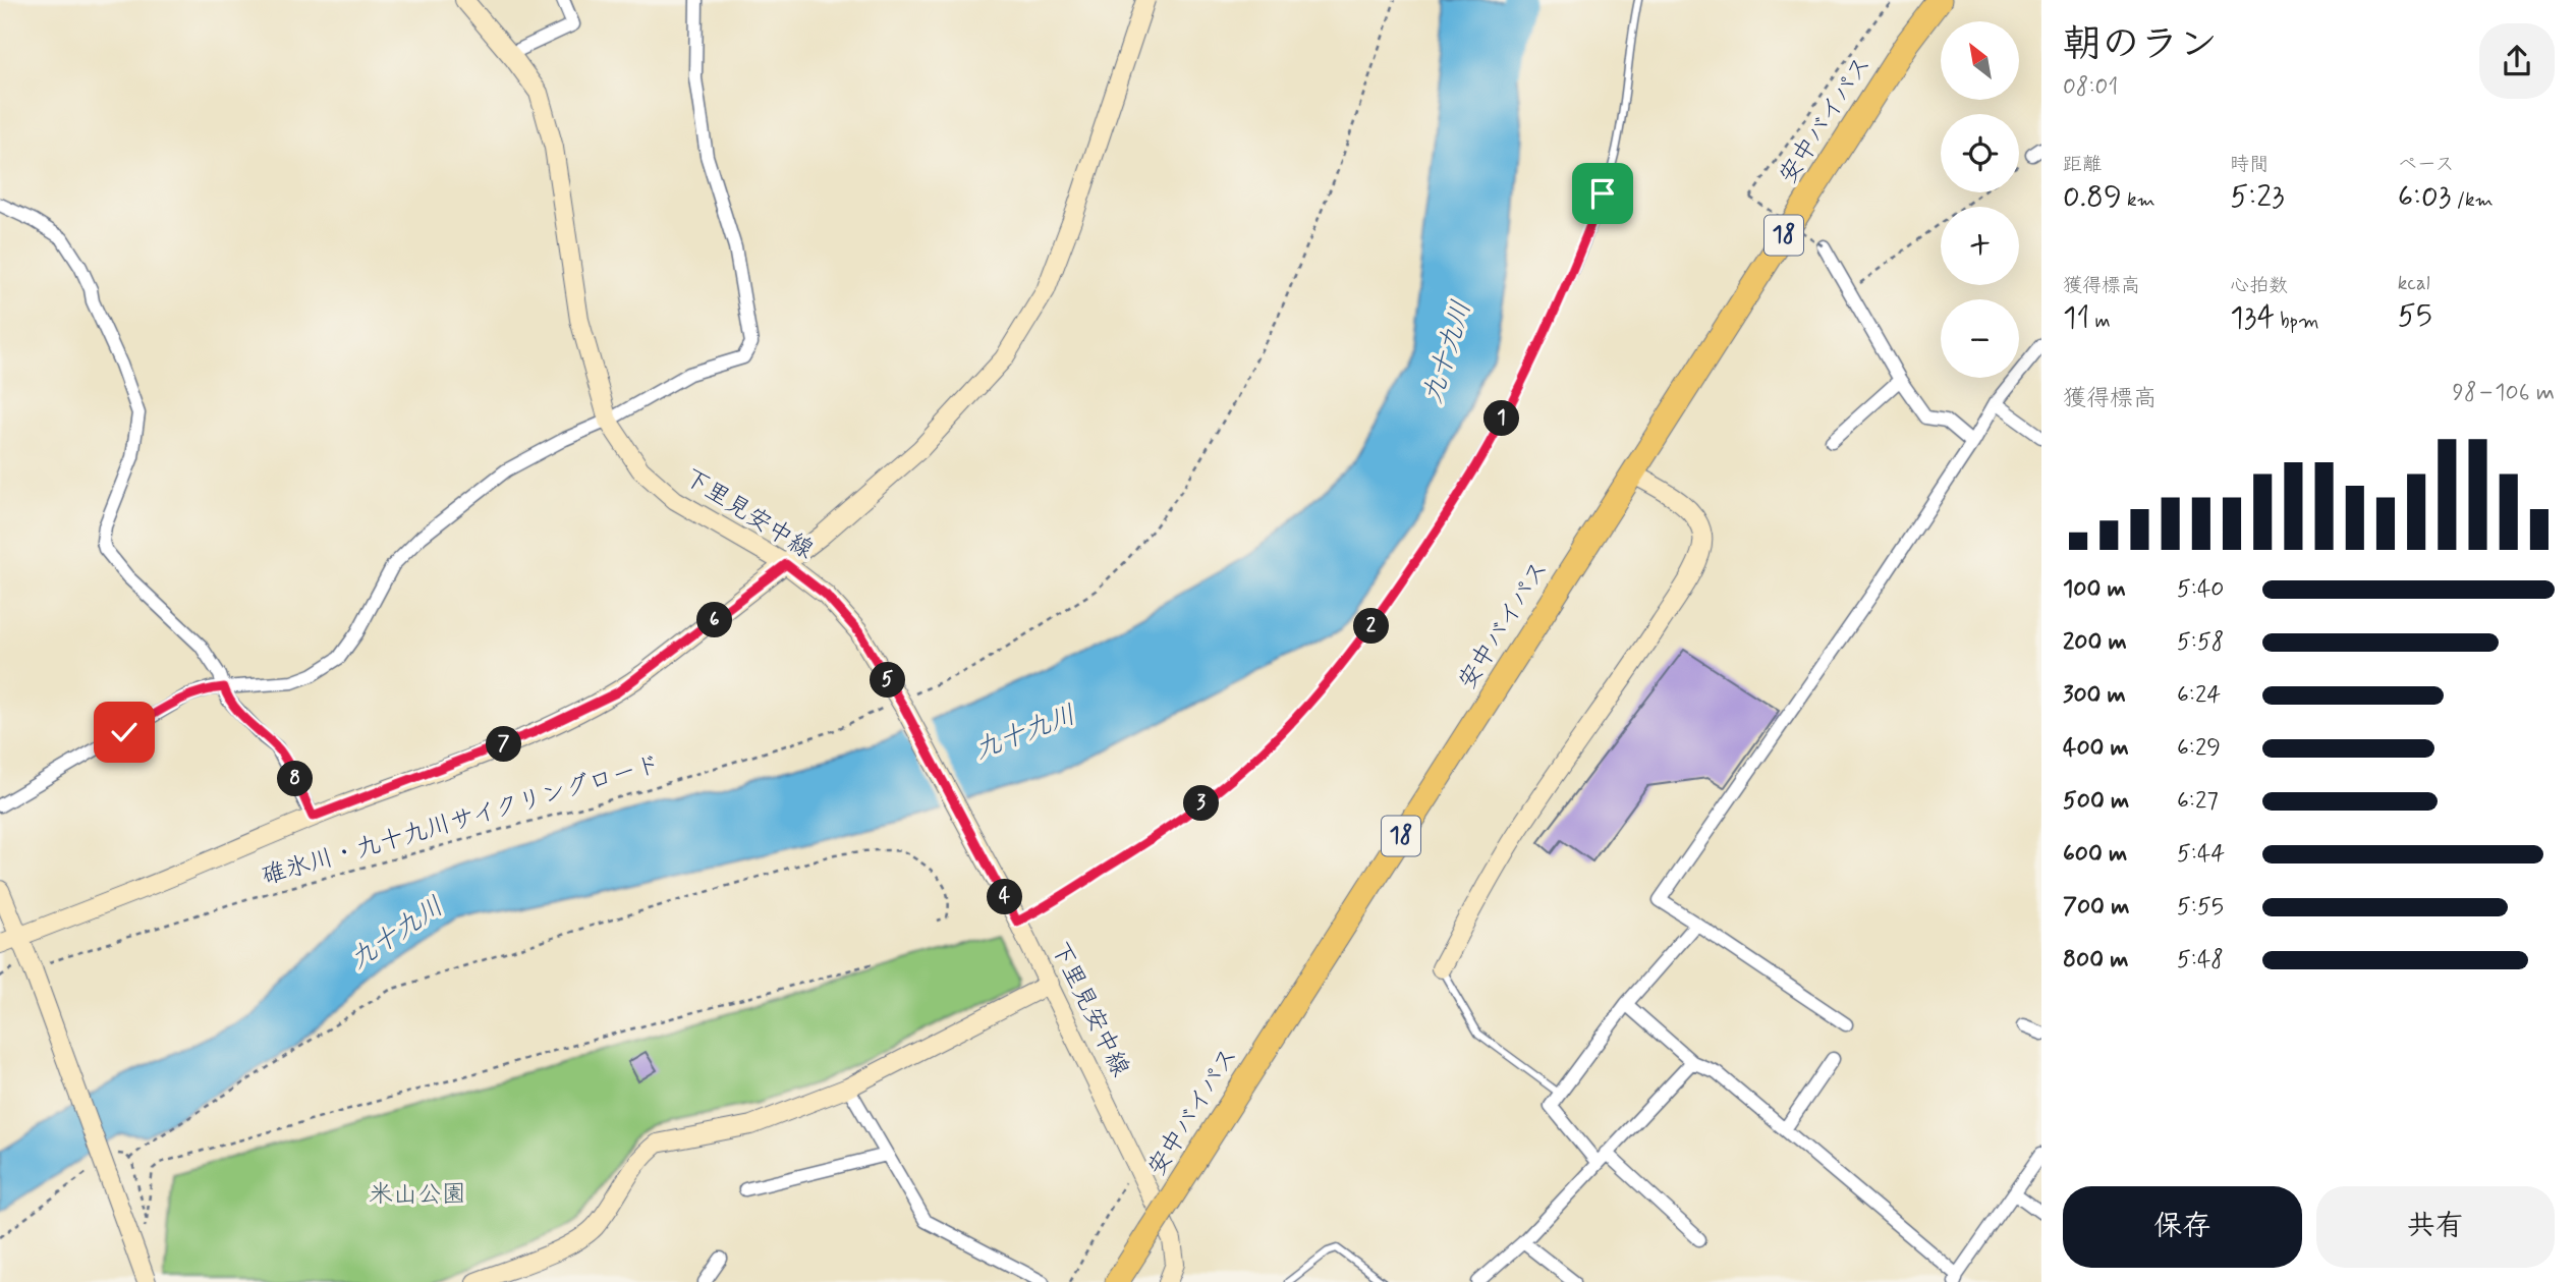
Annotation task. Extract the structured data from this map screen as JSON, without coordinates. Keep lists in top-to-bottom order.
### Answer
{
  "streets": {
    "highway": ["安中バイパス", "18"],
    "street": ["下里見安中線"],
    "path": ["碓氷川・九十九川サイクリングロード"]
  },
  "crossings": [
    ["下里見安中線", "碓氷川・九十九川サイクリングロード"]
  ],
  "water": ["九十九川"],
  "parks": ["米山公園"],
  "north": "top left",
  "page": {
    "heading": ["朝のラン", "08:01"],
    "map_buttons": ["+", "−"],
    "stats": [
      ["距離", "0.89 km"],
      ["時間", "5:23"],
      ["ペース", "6:03 /km"],
      ["獲得標高", "11 m"],
      ["心拍数", "134 bpm"],
      ["kcal", "55"]
    ],
    "chart": ["獲得標高", "98–106 m"],
    "pins": [
      "1",
      "6",
      "2",
      "5",
      "7",
      "8",
      "3",
      "4"
    ],
    "list": [
      {
        "name": "100 m",
        "note": "5:40"
      },
      {
        "name": "200 m",
        "note": "5:58"
      },
      {
        "name": "300 m",
        "note": "6:24"
      },
      {
        "name": "400 m",
        "note": "6:29"
      },
      {
        "name": "500 m",
        "note": "6:27"
      },
      {
        "name": "600 m",
        "note": "5:44"
      },
      {
        "name": "700 m",
        "note": "5:55"
      },
      {
        "name": "800 m",
        "note": "5:48"
      }
    ],
    "buttons": ["保存", "共有"]
  }
}
